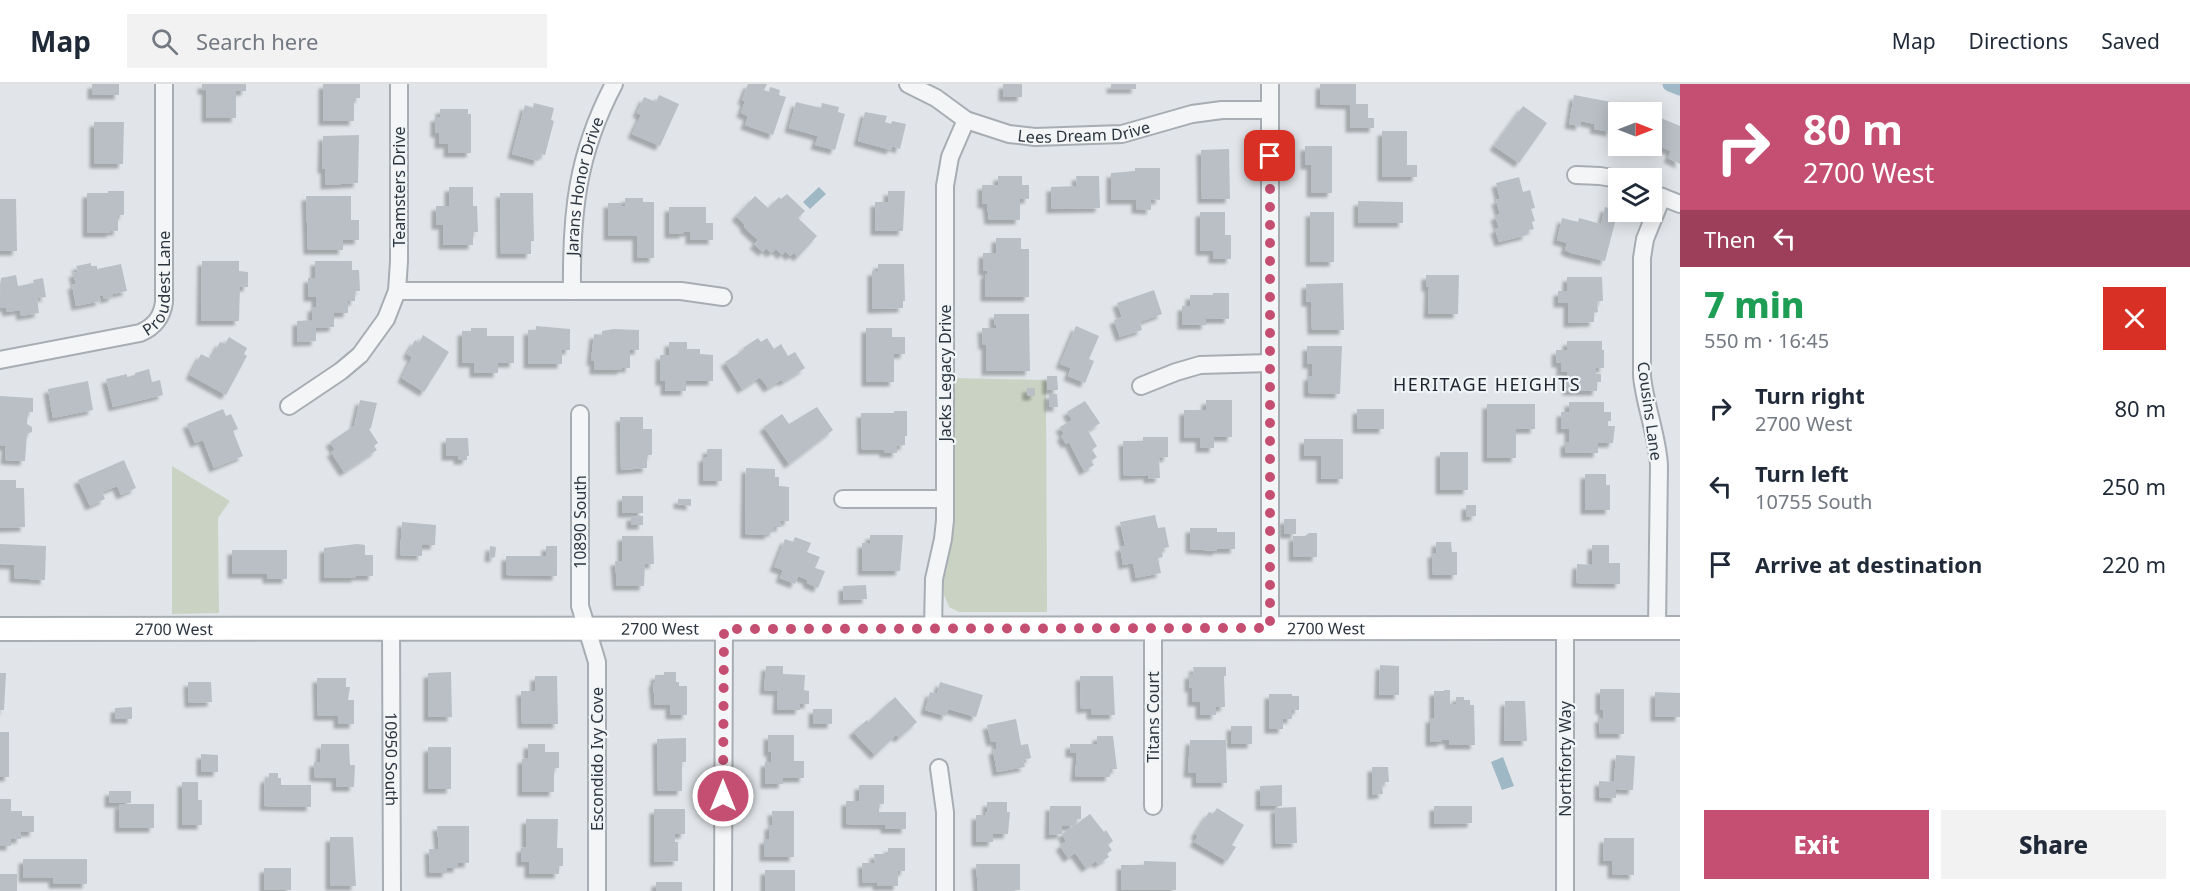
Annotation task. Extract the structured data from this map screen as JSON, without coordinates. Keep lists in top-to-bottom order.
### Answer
{
  "streets": {
    "main road": ["2700 West"],
    "street": [
      "Lees Dream Drive",
      "Jarans Honor Drive",
      "Teamsters Drive",
      "Proudest Lane",
      "Jacks Legacy Drive",
      "Cousins Lane",
      "10890 South",
      "Titans Court",
      "Escondido Ivy Cove",
      "Northforty Way",
      "10950 South"
    ]
  },
  "crossings": [
    ["Lees Dream Drive", "Jacks Legacy Drive"],
    ["Jacks Legacy Drive", "2700 West"],
    ["Cousins Lane", "2700 West"],
    ["10890 South", "2700 West"],
    ["10890 South", "Escondido Ivy Cove"],
    ["2700 West", "Titans Court"],
    ["2700 West", "Escondido Ivy Cove"],
    ["2700 West", "Northforty Way"],
    ["2700 West", "10950 South"]
  ],
  "districts": ["HERITAGE HEIGHTS"],
  "north": "right",
  "page": {
    "header": "Map",
    "search": "Search here",
    "nav": ["Map", "Directions", "Saved"],
    "turn": ["80 m", "2700 West"],
    "then": "Then",
    "heading": ["7 min", "550 m · 16:45"],
    "list": [
      {
        "name": "Turn right",
        "note": "2700 West",
        "value": "80 m"
      },
      {
        "name": "Turn left",
        "note": "10755 South",
        "value": "250 m"
      },
      {
        "name": "Arrive at destination",
        "value": "220 m"
      }
    ],
    "buttons": ["Exit", "Share"]
  }
}
